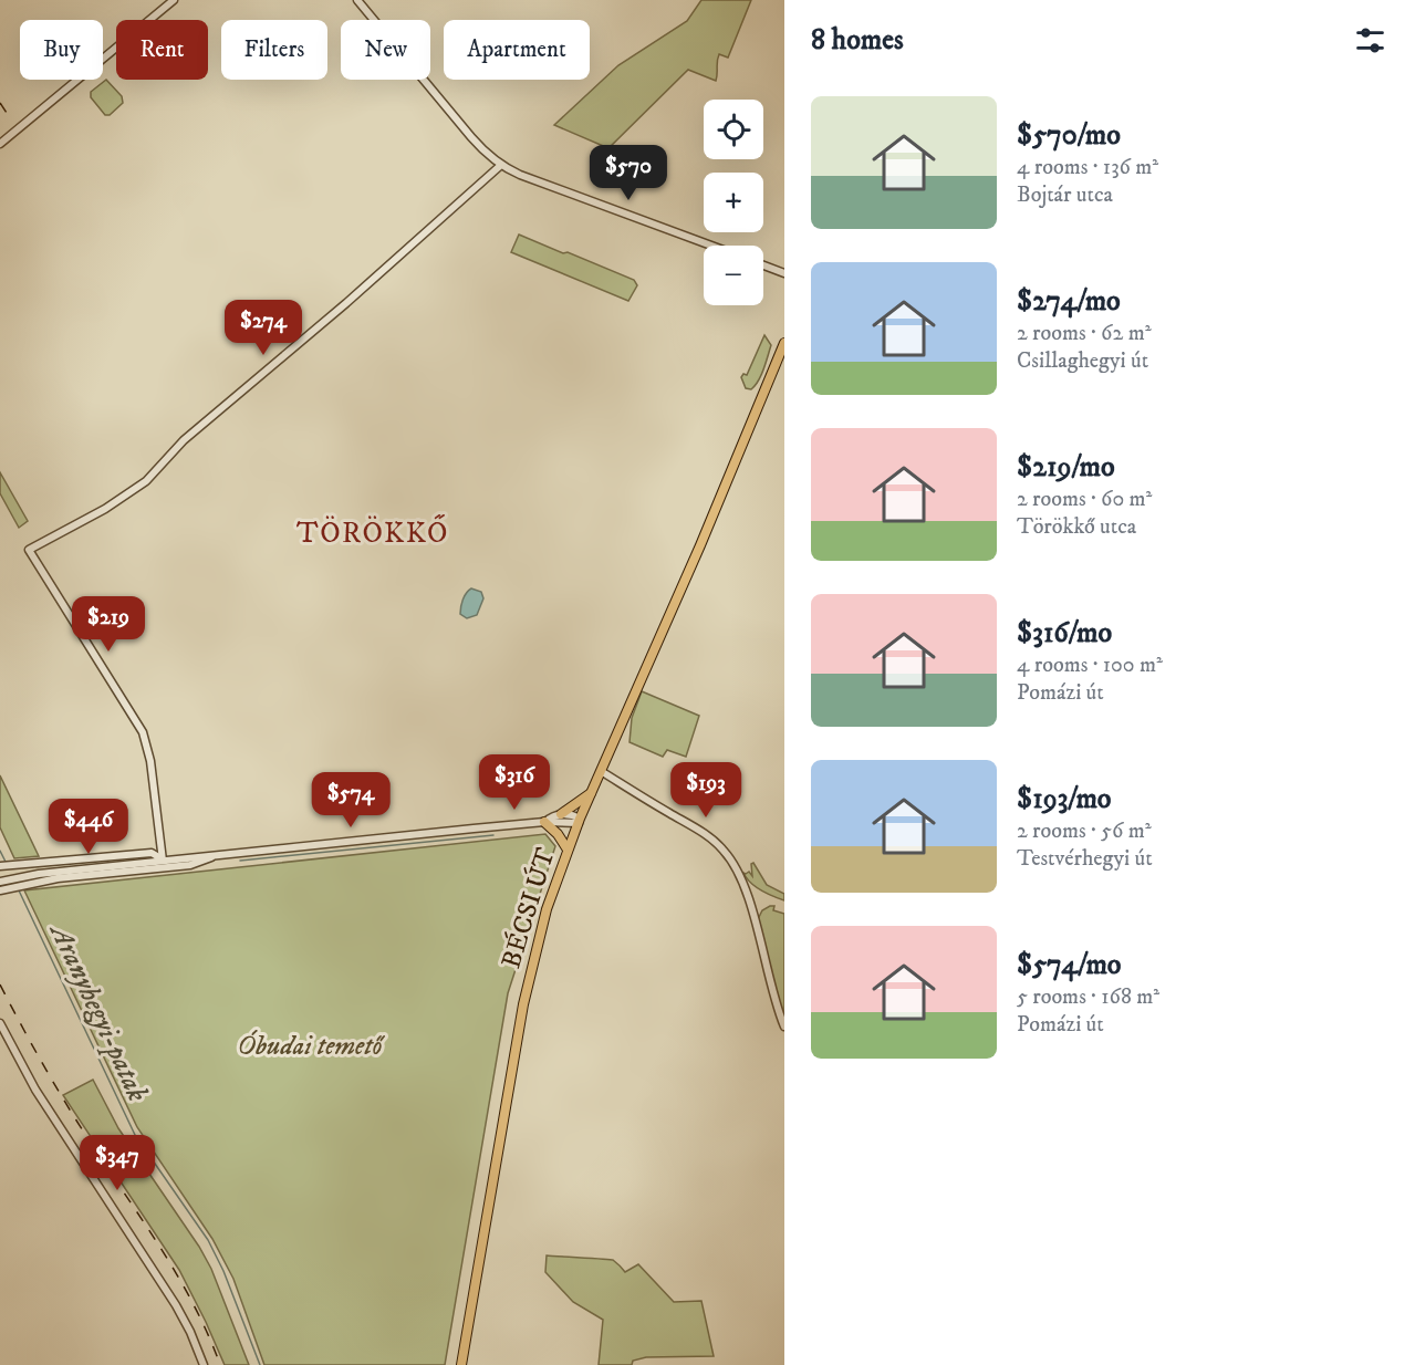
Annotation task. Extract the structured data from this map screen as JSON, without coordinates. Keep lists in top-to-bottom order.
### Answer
{
  "streets": {
    "main road": ["BÉCSI ÚT"]
  },
  "districts": ["TÖRÖKKŐ"],
  "water": ["Aranyhegyi-patak"],
  "parks": ["Óbudai temető"],
  "page": {
    "heading": "8 homes",
    "chip": [
      "Buy",
      "Rent",
      "Filters",
      "New",
      "Apartment"
    ],
    "list": [
      {
        "name": "$570/mo",
        "note": "4 rooms · 136 m² · Bojtár utca"
      },
      {
        "name": "$274/mo",
        "note": "2 rooms · 62 m² · Csillaghegyi út"
      },
      {
        "name": "$219/mo",
        "note": "2 rooms · 60 m² · Törökkő utca"
      },
      {
        "name": "$316/mo",
        "note": "4 rooms · 100 m² · Pomázi út"
      },
      {
        "name": "$193/mo",
        "note": "2 rooms · 56 m² · Testvérhegyi út"
      },
      {
        "name": "$574/mo",
        "note": "5 rooms · 168 m² · Pomázi út"
      }
    ],
    "map_buttons": ["+", "−"],
    "price": [
      "$570",
      "$274",
      "$219",
      "$316",
      "$193",
      "$574",
      "$446",
      "$347"
    ]
  }
}
